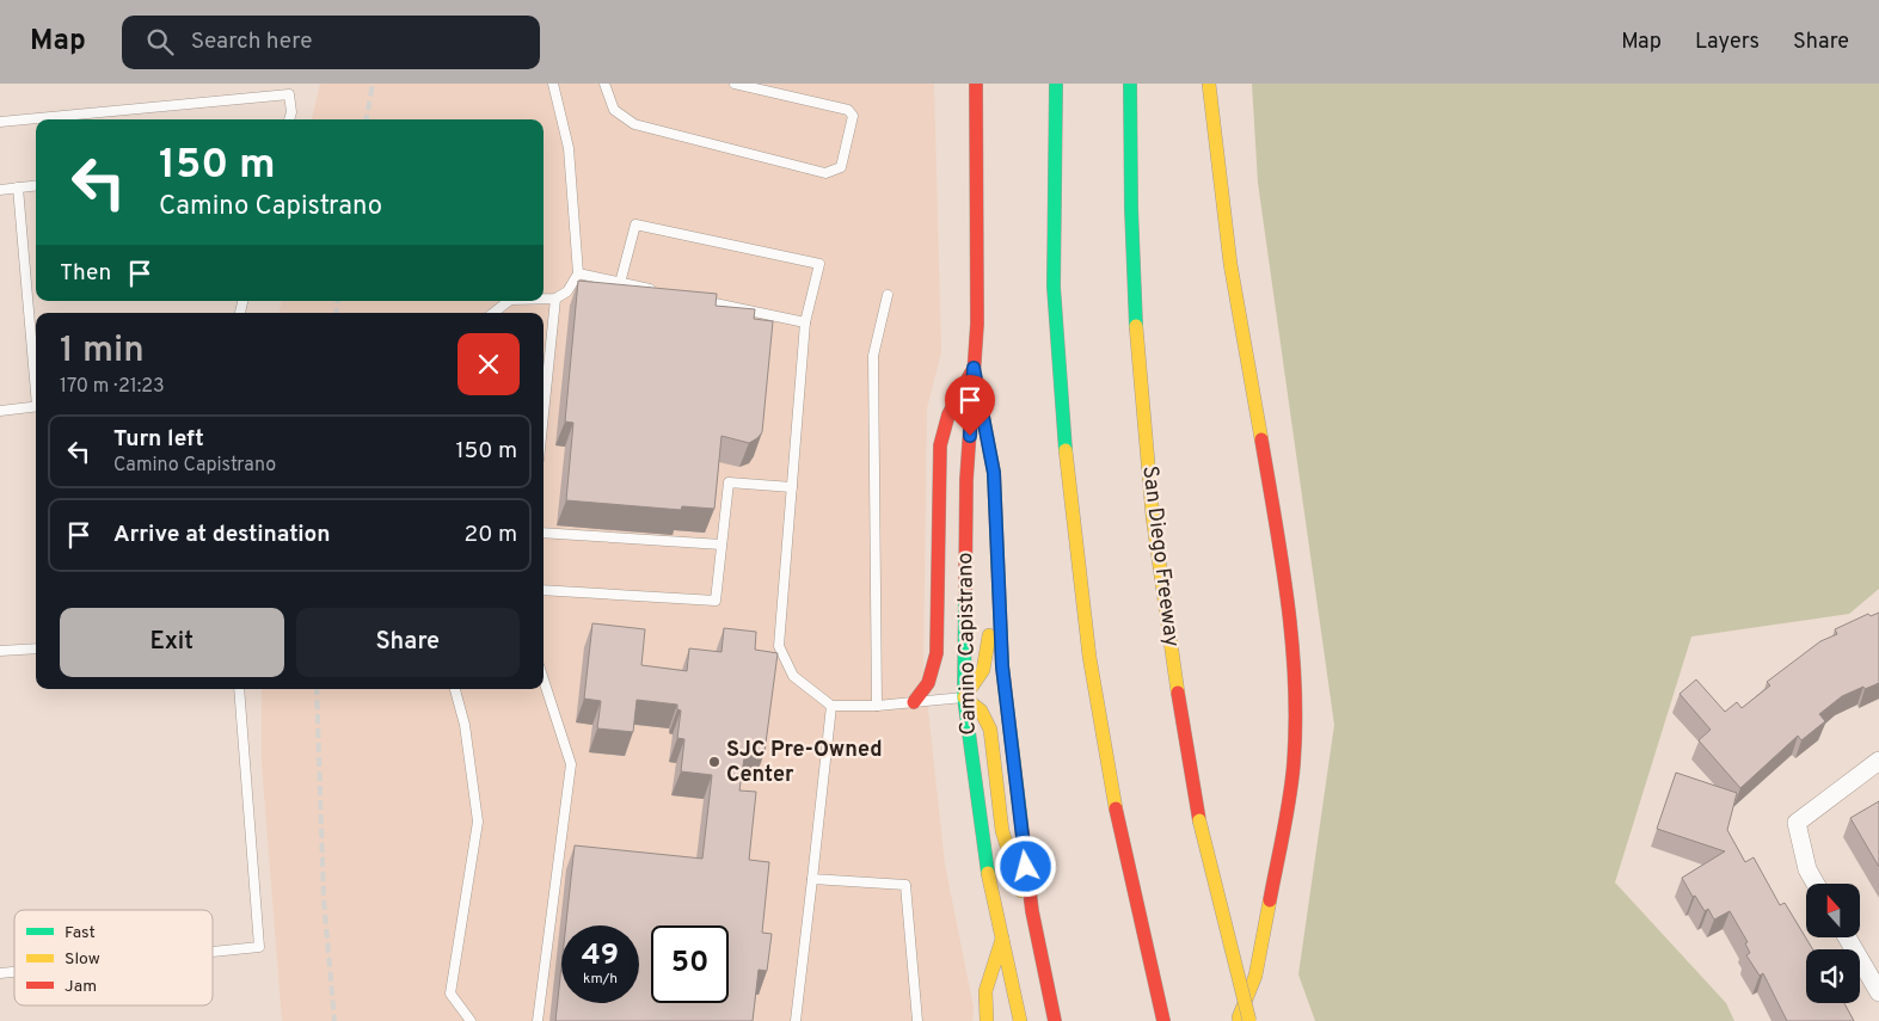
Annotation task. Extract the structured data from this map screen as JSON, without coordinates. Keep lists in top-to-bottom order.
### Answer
{
  "streets": {
    "main road": ["San Diego Freeway", "Camino Capistrano"]
  },
  "places": ["SJC Pre-Owned Center"],
  "legend": ["Fast", "Slow", "Jam"],
  "north": "top",
  "page": {
    "header": "Map",
    "search": "Search here",
    "nav": ["Map", "Layers", "Share"],
    "turn": ["150 m", "Camino Capistrano"],
    "then": "Then",
    "heading": ["1 min", "170 m · 21:23"],
    "list": [
      {
        "name": "Turn left",
        "note": "Camino Capistrano",
        "value": "150 m"
      },
      {
        "name": "Arrive at destination",
        "value": "20 m"
      }
    ],
    "buttons": ["Exit", "Share"],
    "speed": "49 km/h",
    "limit": "50"
  }
}
